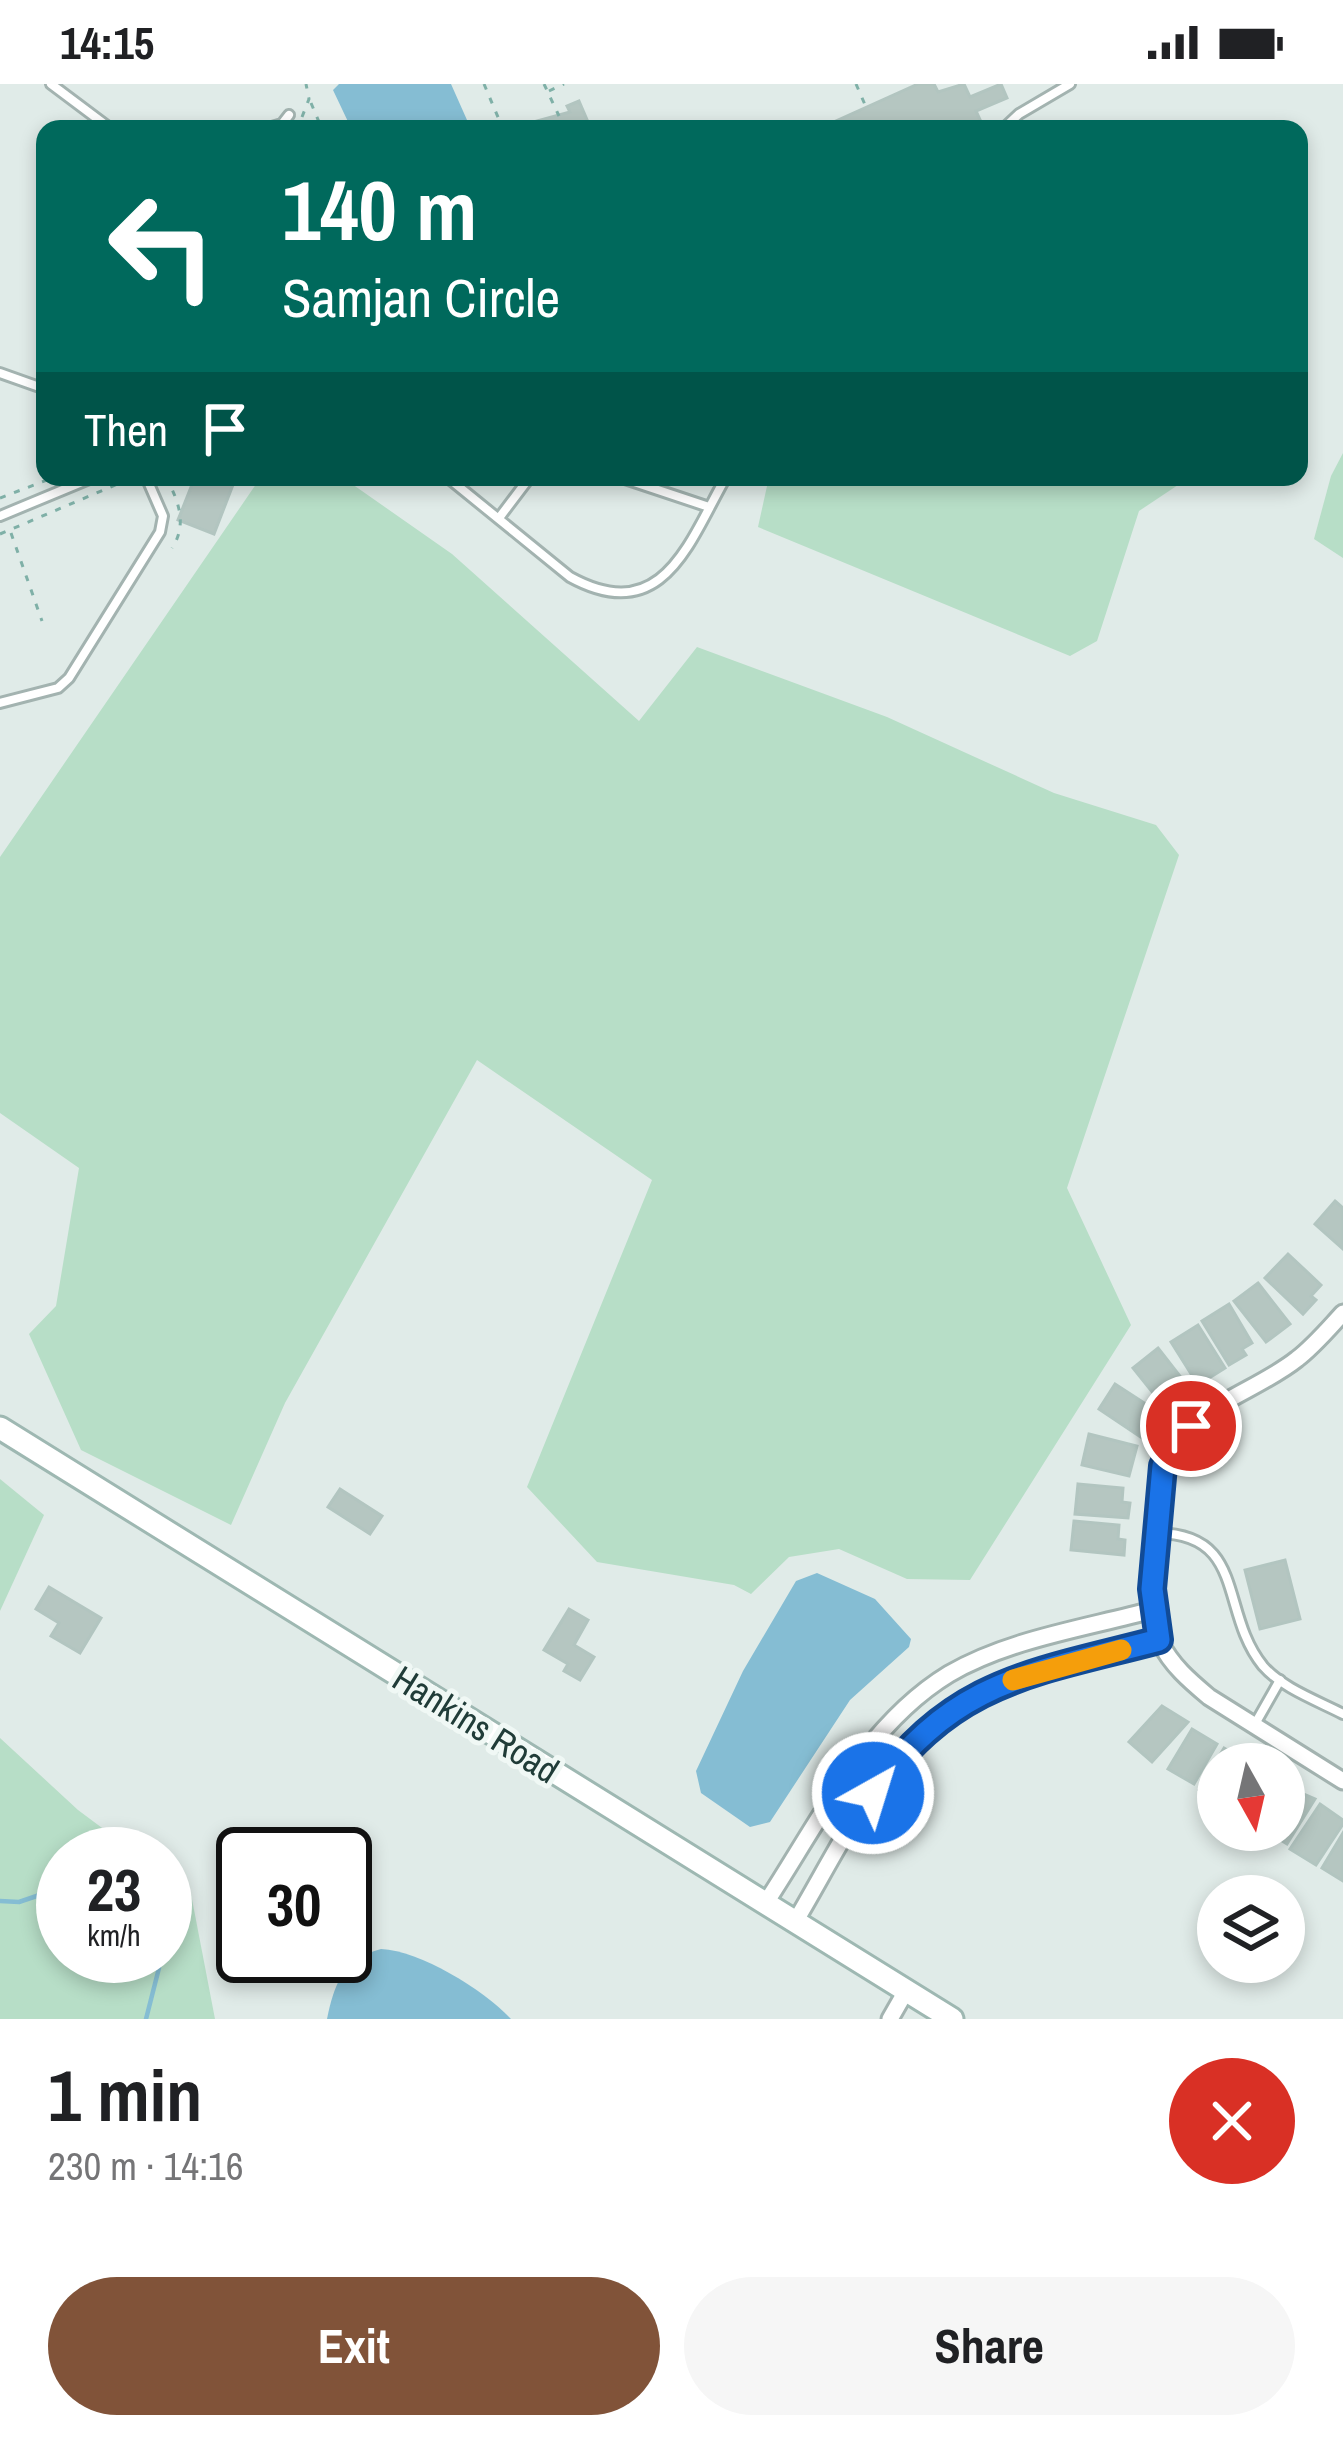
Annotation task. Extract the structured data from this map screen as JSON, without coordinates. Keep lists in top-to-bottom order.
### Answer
{
  "streets": {
    "main road": ["Hankins Road"]
  },
  "north": "bottom",
  "page": {
    "status": "14:15",
    "turn": ["140 m", "Samjan Circle"],
    "then": "Then",
    "speed": "23 km/h",
    "limit": "30",
    "heading": ["1 min", "230 m · 14:16"],
    "buttons": ["Exit", "Share"]
  }
}
